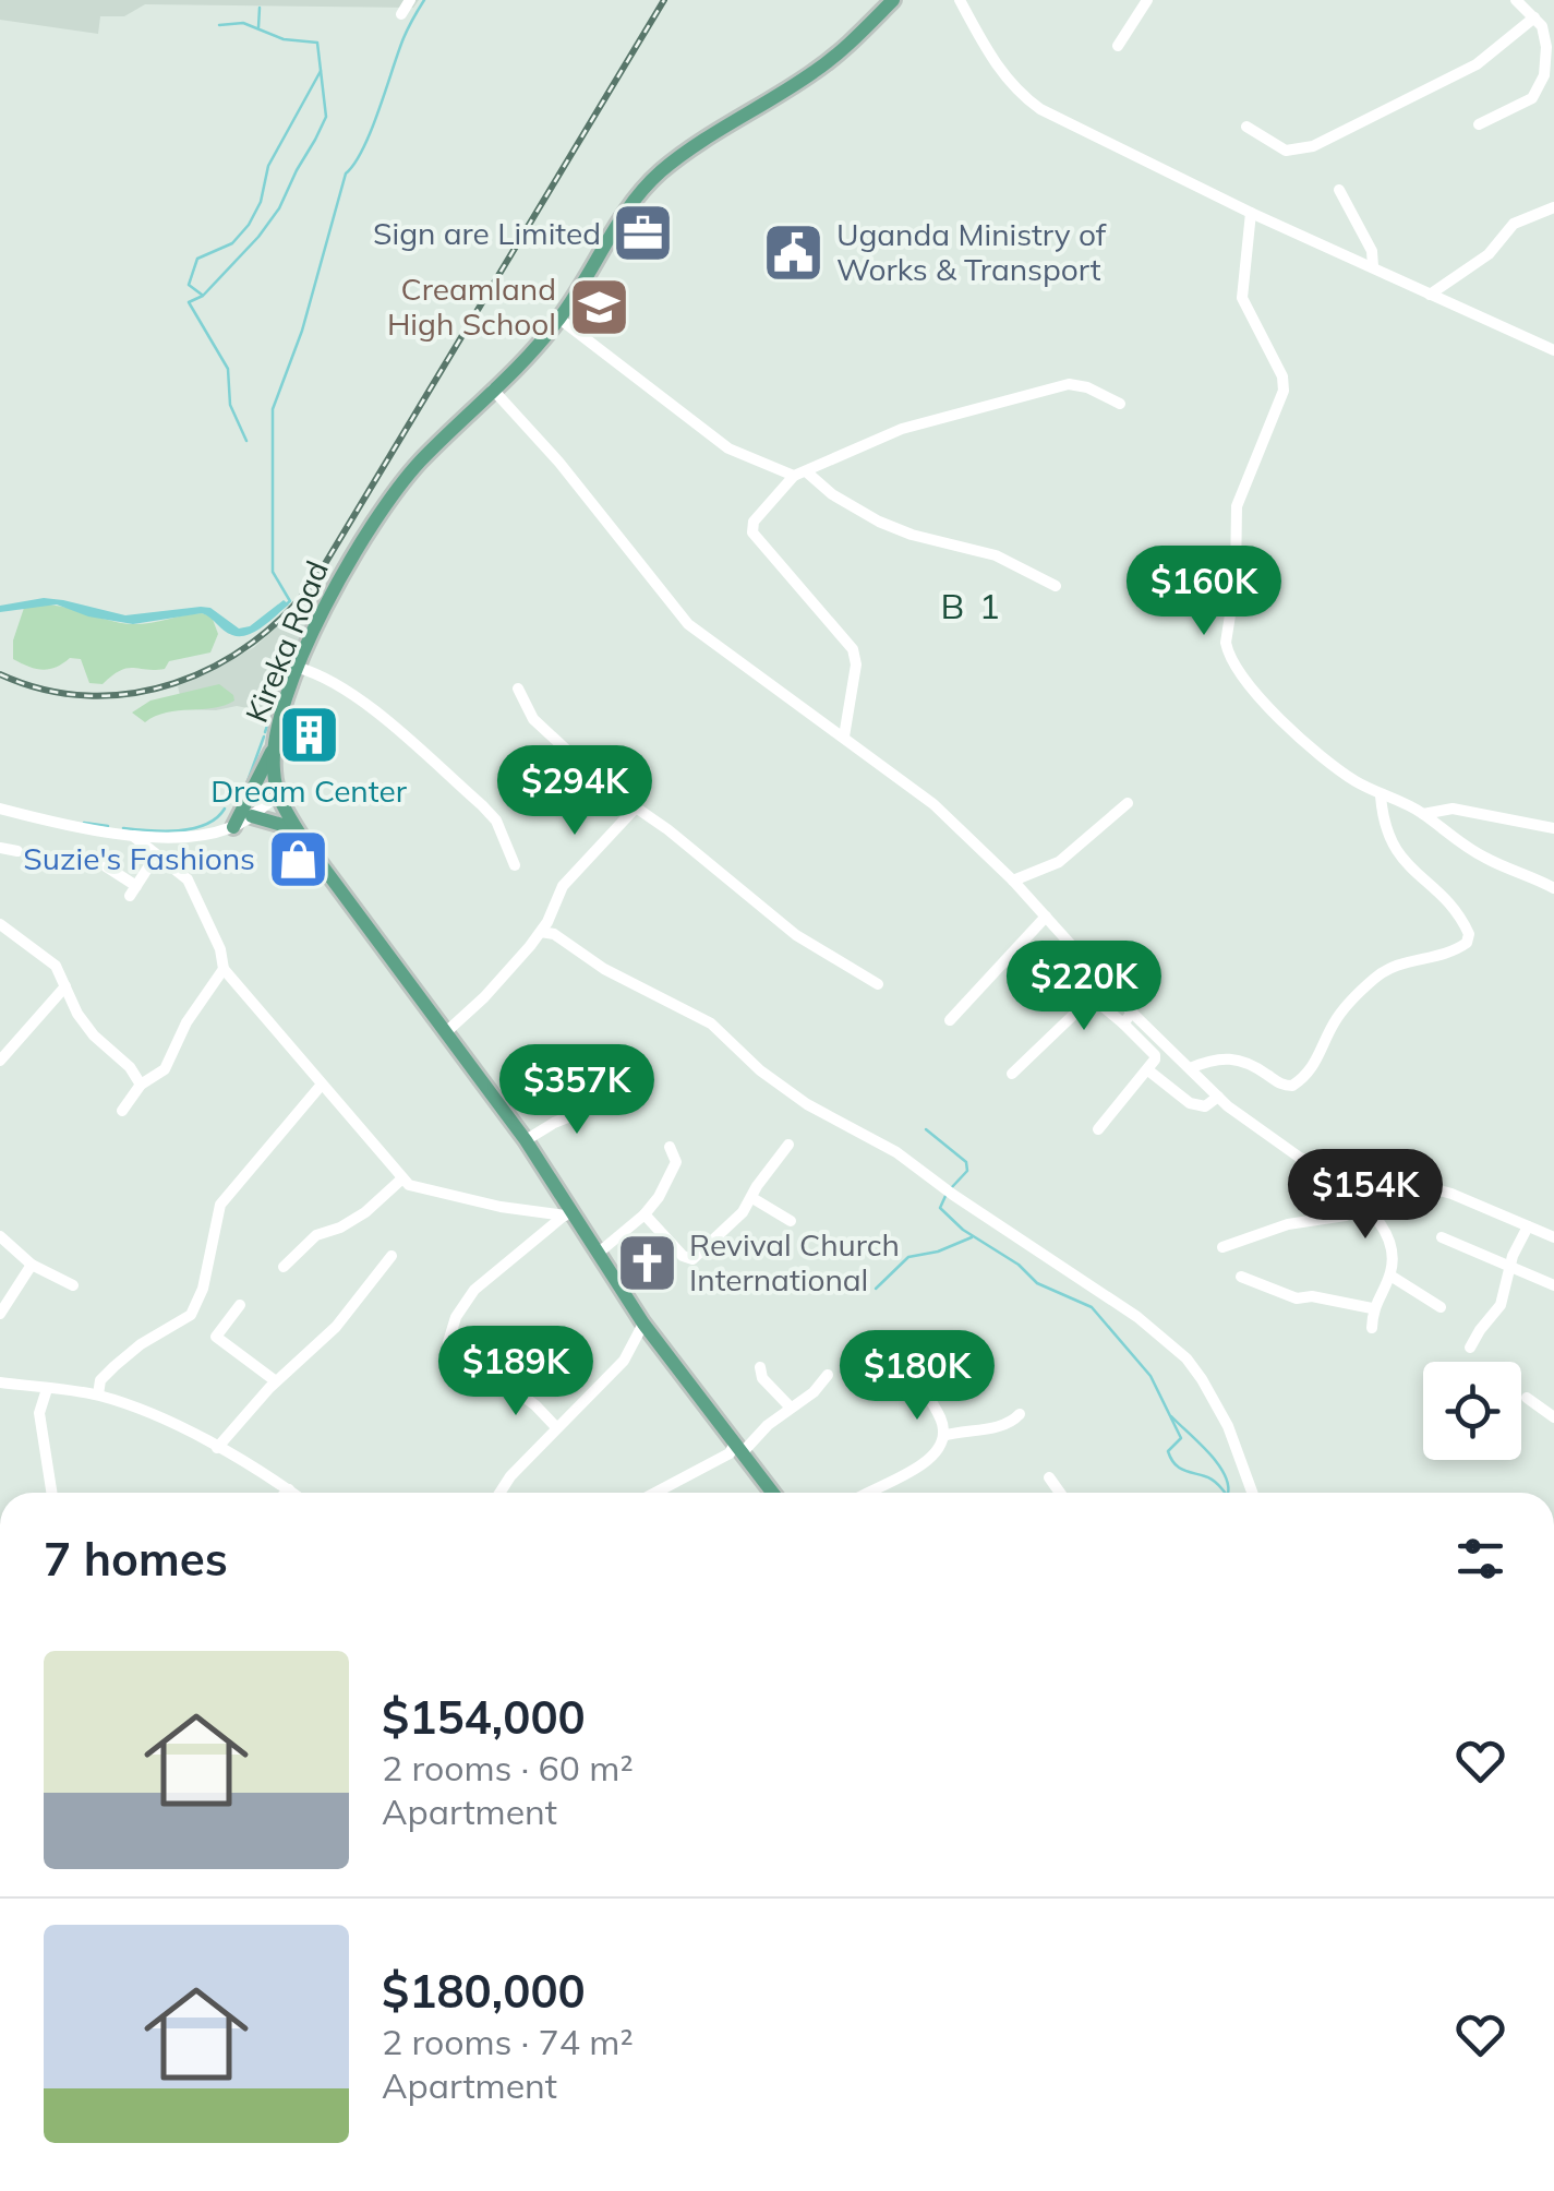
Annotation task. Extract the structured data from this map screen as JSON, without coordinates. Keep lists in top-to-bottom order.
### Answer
{
  "streets": {
    "main road": ["Kireka Road"]
  },
  "districts": ["B 1"],
  "places": {
    "office": ["Sign are Limited"],
    "public building": ["Uganda Ministry of Works & Transport"],
    "school or university": ["Creamland High School"],
    "building": ["Dream Center"],
    "shop": ["Suzie's Fashions"],
    "church": ["Revival Church International"]
  },
  "page": {
    "price": [
      "$160K",
      "$294K",
      "$220K",
      "$357K",
      "$154K",
      "$189K",
      "$180K"
    ],
    "heading": "7 homes",
    "list": [
      {
        "name": "$154,000",
        "note": "2 rooms · 60 m² · Apartment"
      },
      {
        "name": "$180,000",
        "note": "2 rooms · 74 m² · Apartment"
      }
    ]
  }
}
